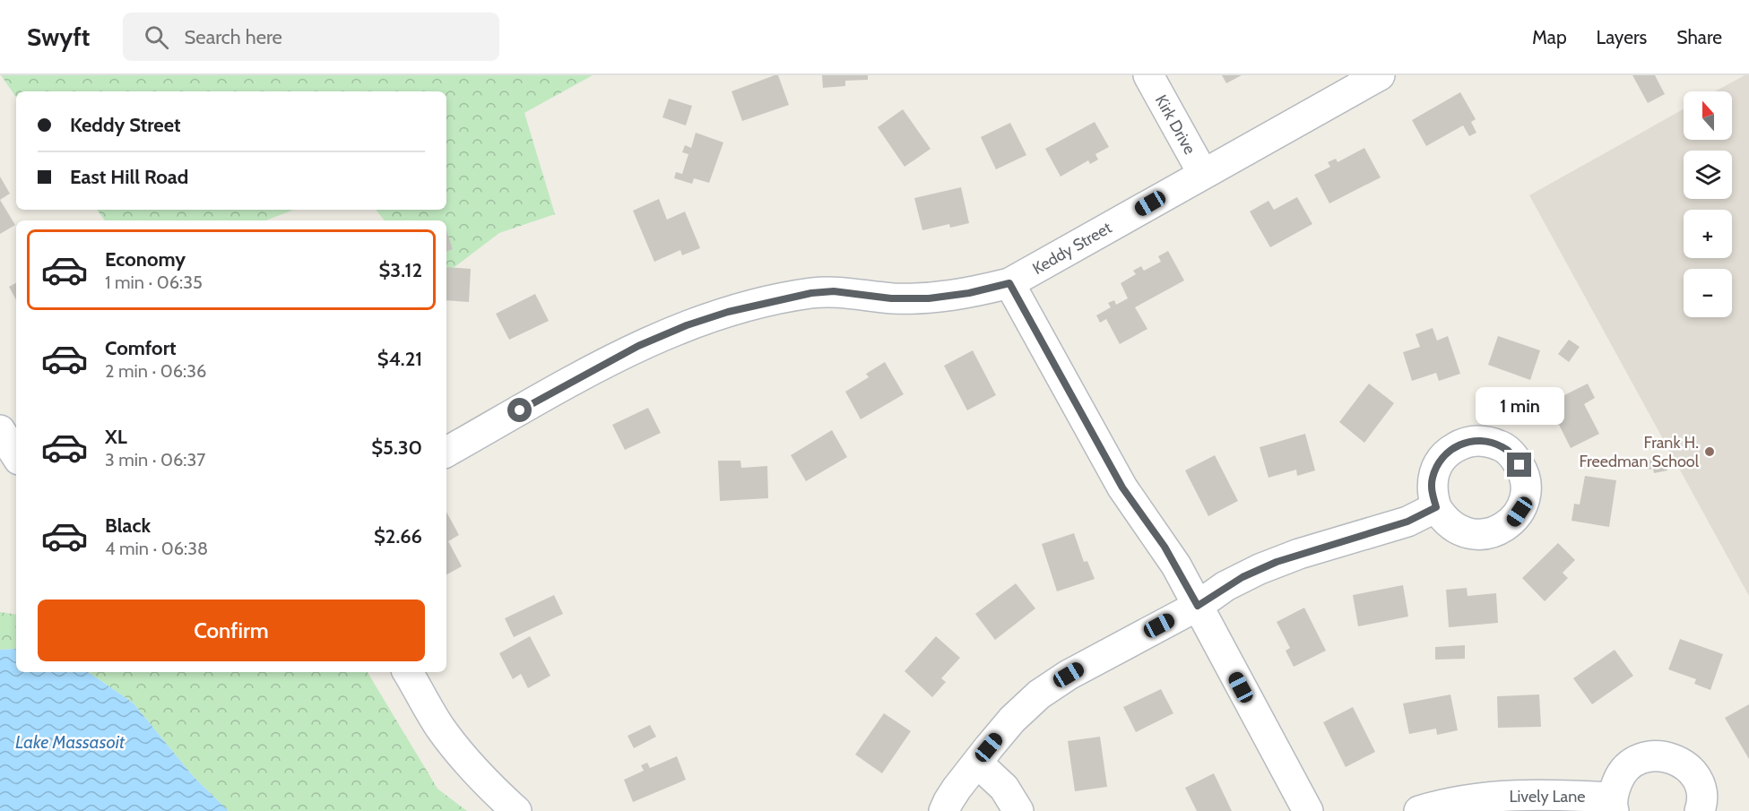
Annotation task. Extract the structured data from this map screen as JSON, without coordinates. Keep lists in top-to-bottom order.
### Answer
{
  "streets": {
    "street": ["Kirk Drive", "Keddy Street", "Lively Lane"]
  },
  "crossings": [
    ["Kirk Drive", "Keddy Street"]
  ],
  "water": ["Lake Massasoit"],
  "places": ["Frank H. Freedman School"],
  "north": "top",
  "page": {
    "header": "Swyft",
    "search": "Search here",
    "nav": ["Map", "Layers", "Share"],
    "map_buttons": ["+", "−"],
    "banner": ["Keddy Street", "East Hill Road"],
    "list": [
      {
        "name": "Economy",
        "note": "1 min · 06:35",
        "value": "$3.12"
      },
      {
        "name": "Comfort",
        "note": "2 min · 06:36",
        "value": "$4.21"
      },
      {
        "name": "XL",
        "note": "3 min · 06:37",
        "value": "$5.30"
      },
      {
        "name": "Black",
        "note": "4 min · 06:38",
        "value": "$2.66"
      }
    ],
    "bubble": "1 min",
    "buttons": "Confirm"
  }
}
